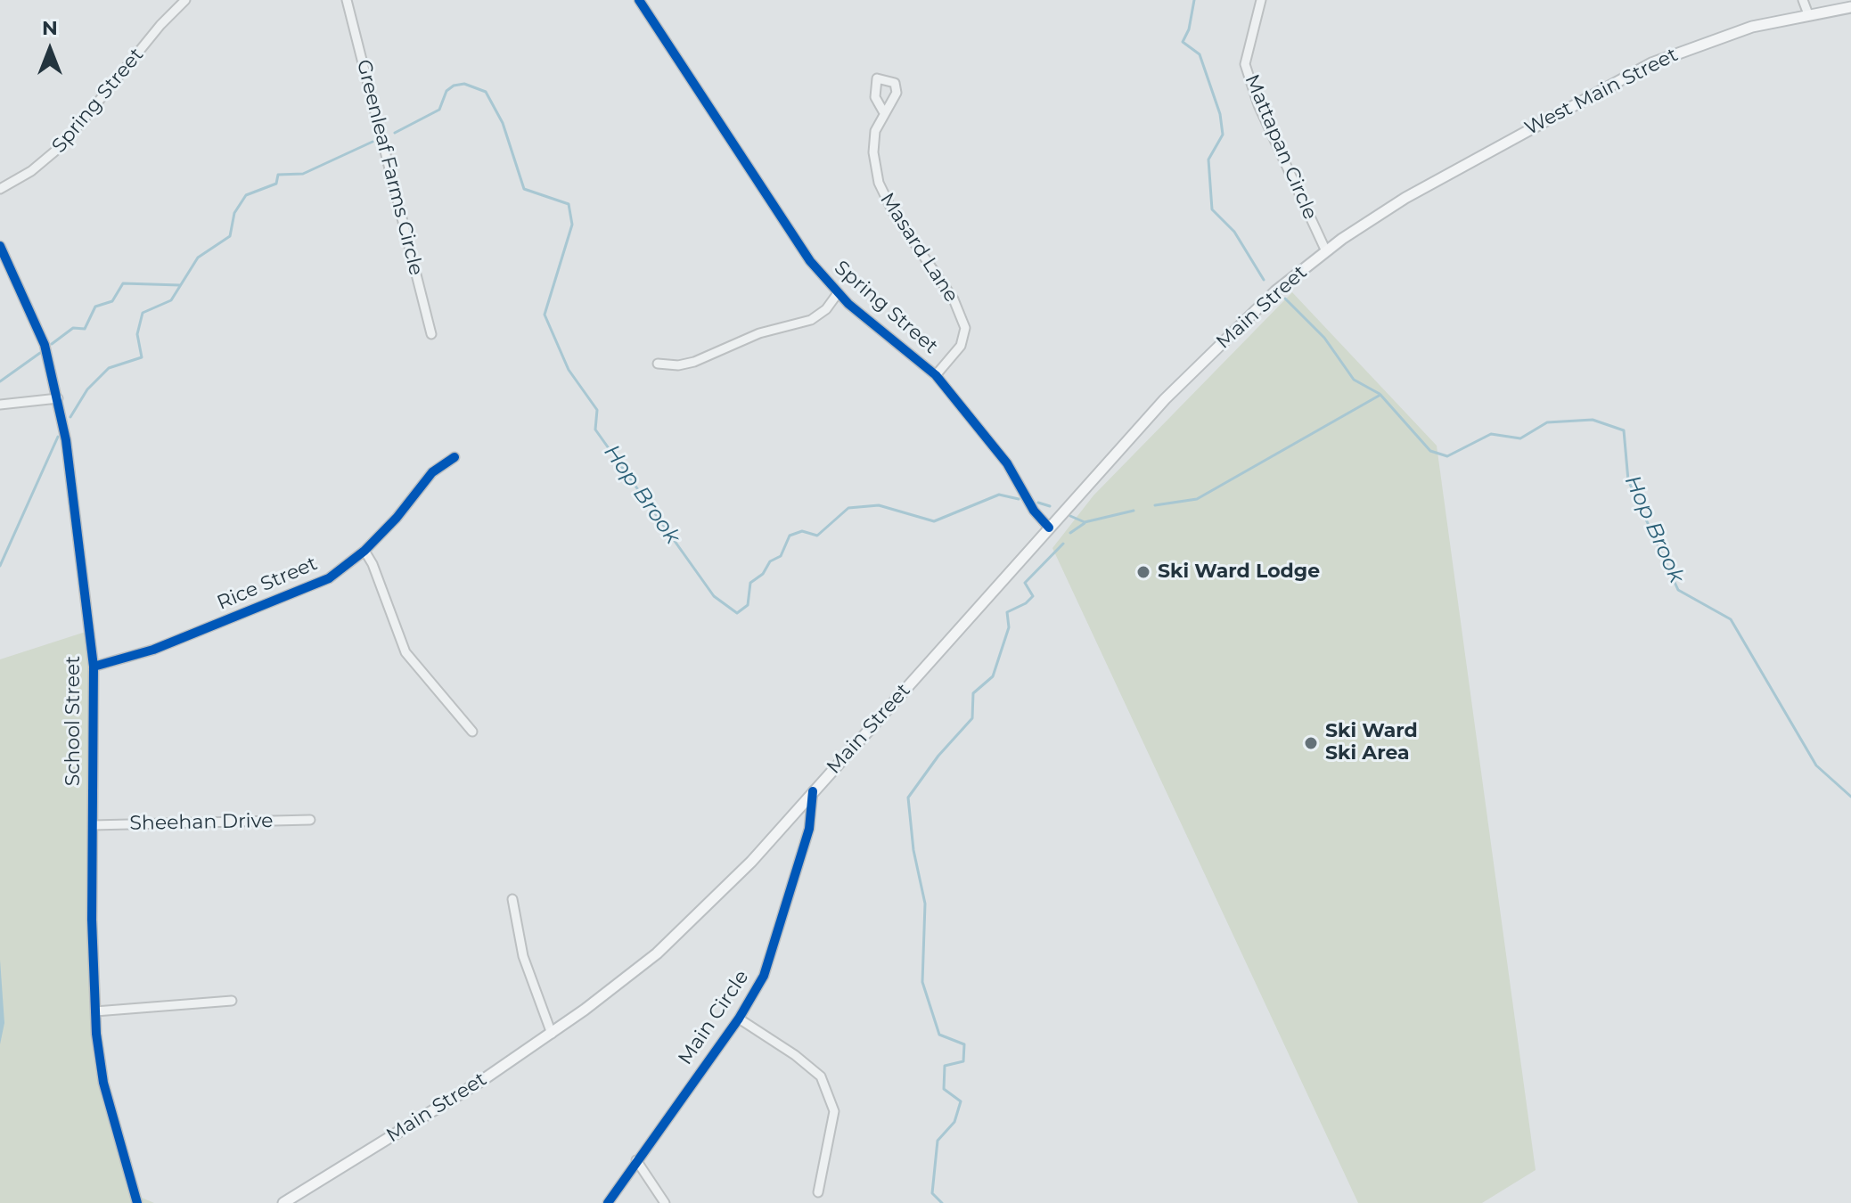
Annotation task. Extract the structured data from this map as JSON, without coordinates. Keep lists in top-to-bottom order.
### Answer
{
  "streets": {
    "main road": ["West Main Street", "Main Street"],
    "street": [
      "Spring Street",
      "Mattapan Circle",
      "Greenleaf Farms Circle",
      "Masard Lane",
      "Rice Street",
      "School Street",
      "Sheehan Drive",
      "Main Circle"
    ]
  },
  "crossings": [
    ["West Main Street", "Main Street"],
    ["Spring Street", "Masard Lane"],
    ["Spring Street", "Main Street"],
    ["Mattapan Circle", "Main Street"],
    ["Main Street", "Main Circle"],
    ["Rice Street", "School Street"],
    ["School Street", "Sheehan Drive"]
  ],
  "water": ["Hop Brook"],
  "places": ["Ski Ward Lodge", "Ski Ward Ski Area"],
  "north": "top"
}
